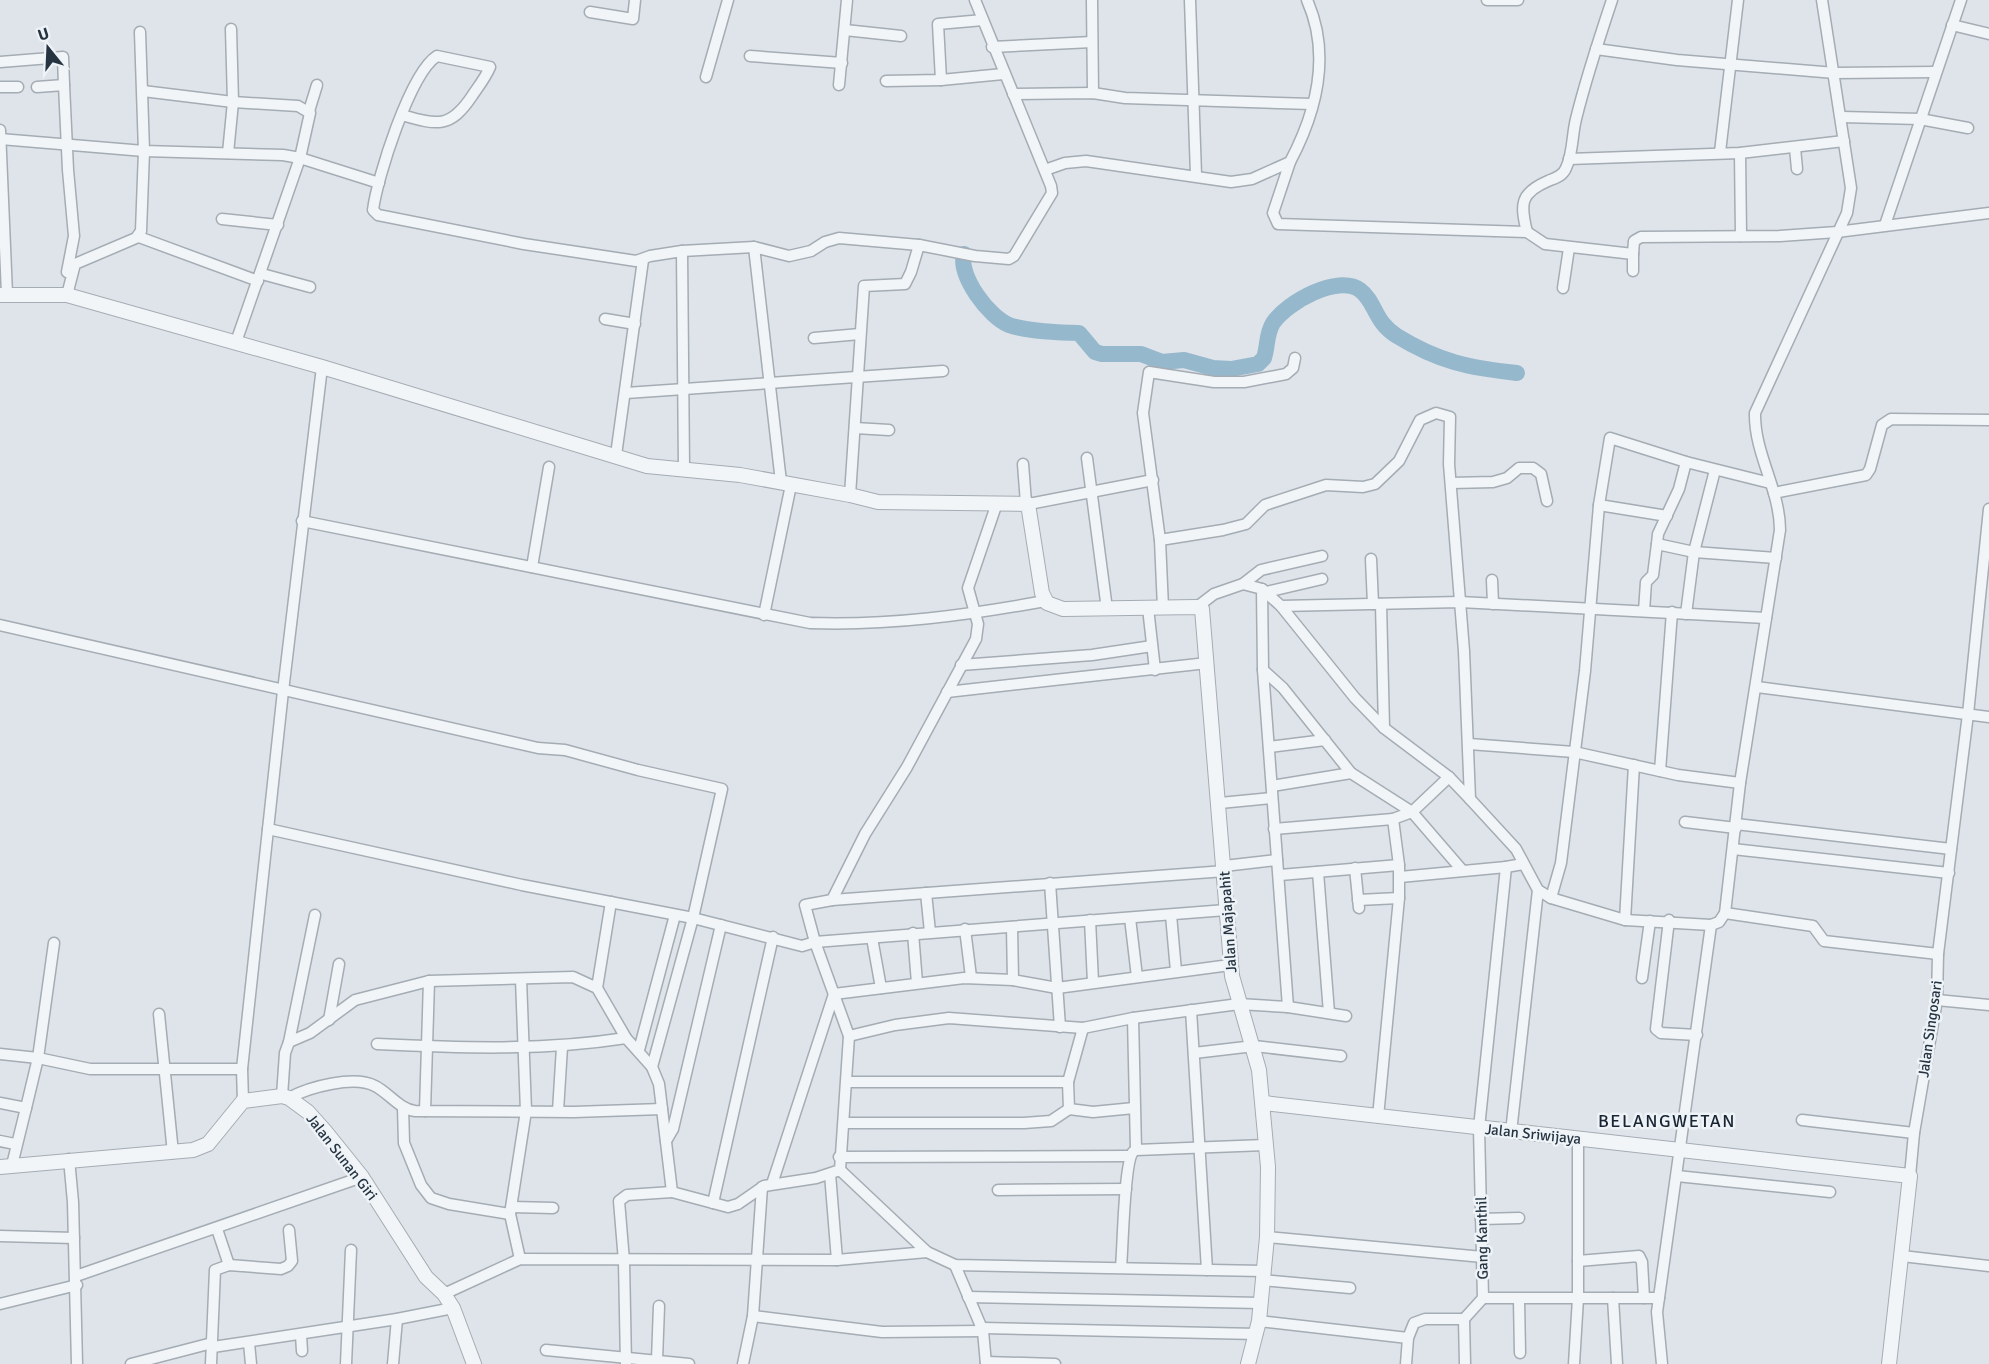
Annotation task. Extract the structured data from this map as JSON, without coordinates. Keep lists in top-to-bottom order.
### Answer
{
  "streets": {
    "street": [
      "Jalan Majapahit",
      "Jalan Singosari",
      "Jalan Sriwijaya",
      "Jalan Sunan Giri",
      "Gang Kanthil"
    ]
  },
  "crossings": [
    ["Jalan Majapahit", "Jalan Sriwijaya"],
    ["Jalan Singosari", "Jalan Sriwijaya"],
    ["Jalan Sriwijaya", "Gang Kanthil"]
  ],
  "districts": ["BELANGWETAN"],
  "north": "top"
}
